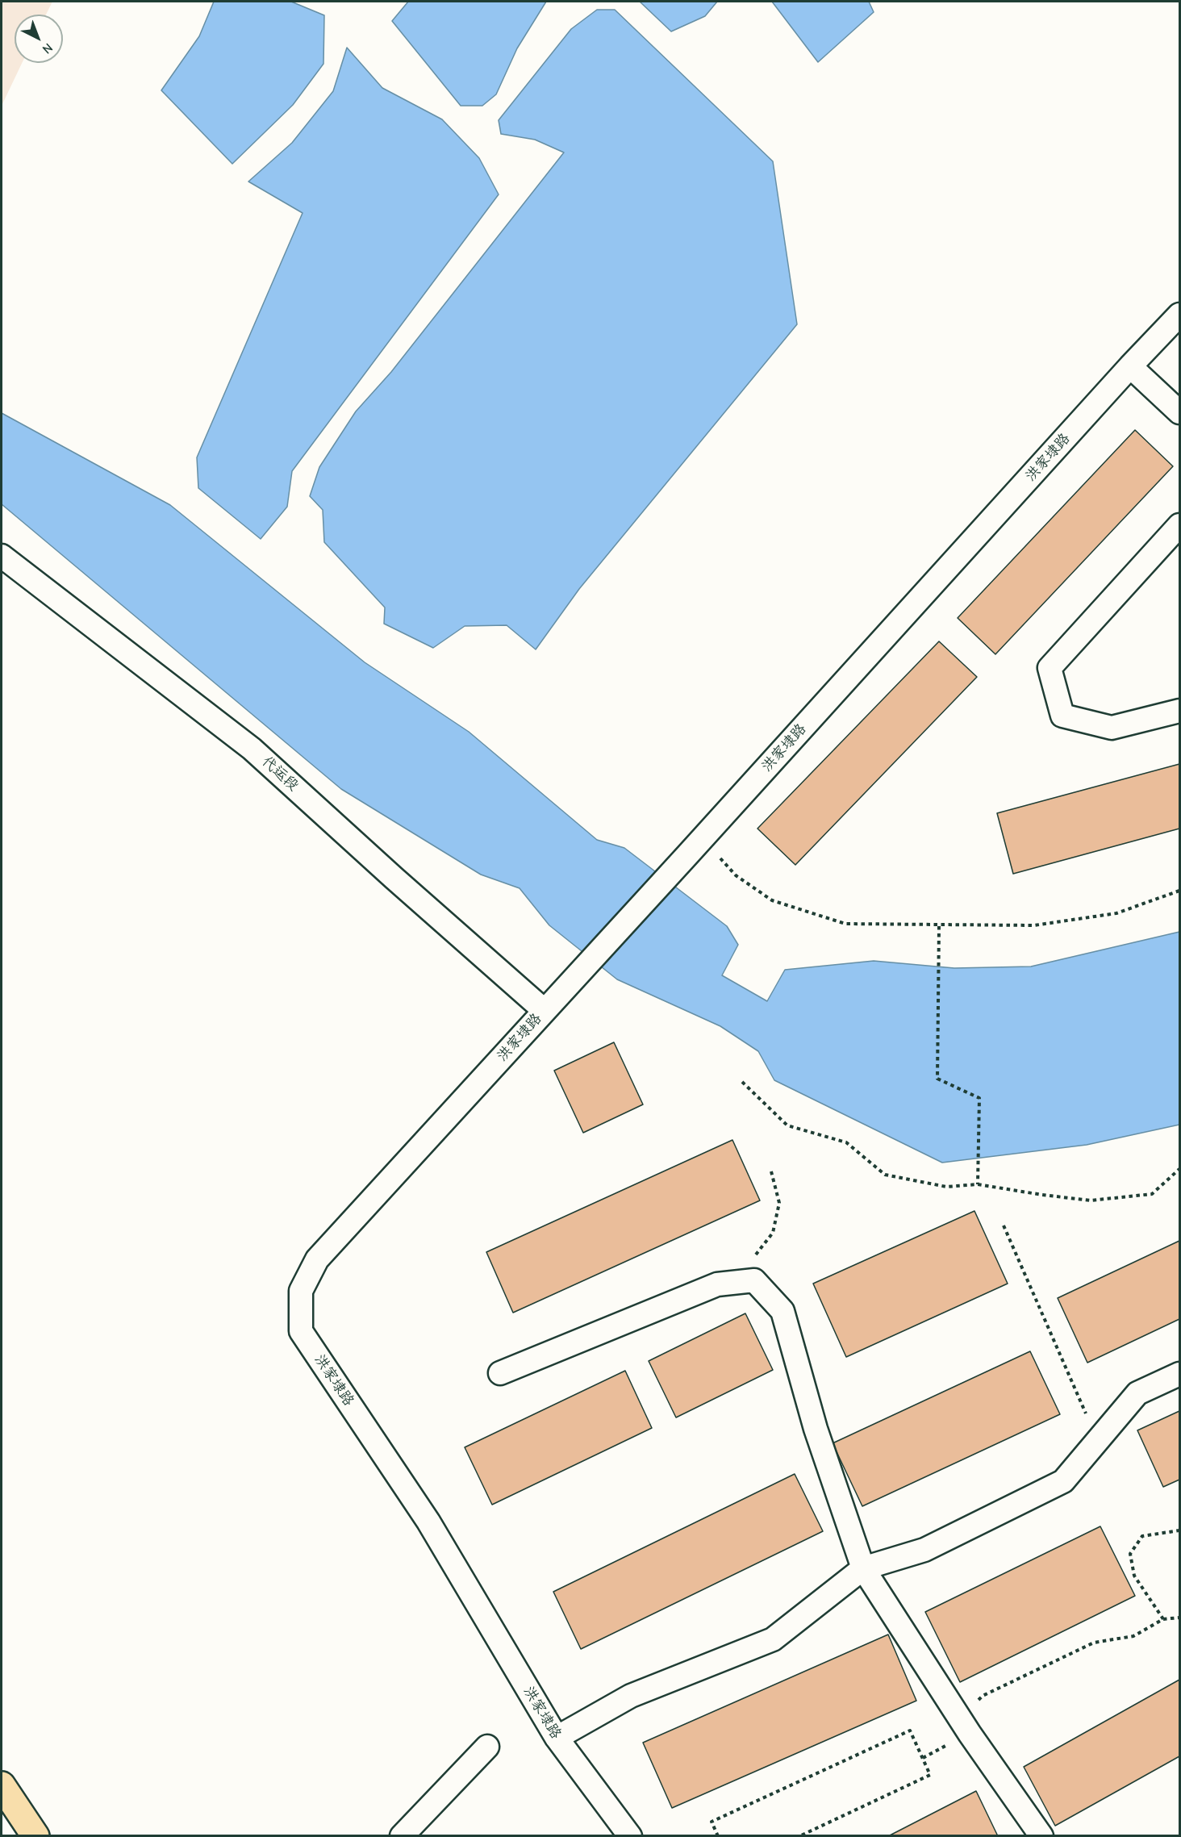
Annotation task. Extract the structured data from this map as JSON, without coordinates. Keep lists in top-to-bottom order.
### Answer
{
  "streets": {
    "street": ["洪家埭路", "代运段"]
  },
  "crossings": [
    ["洪家埭路", "代运段"]
  ],
  "north": "bottom right"
}
